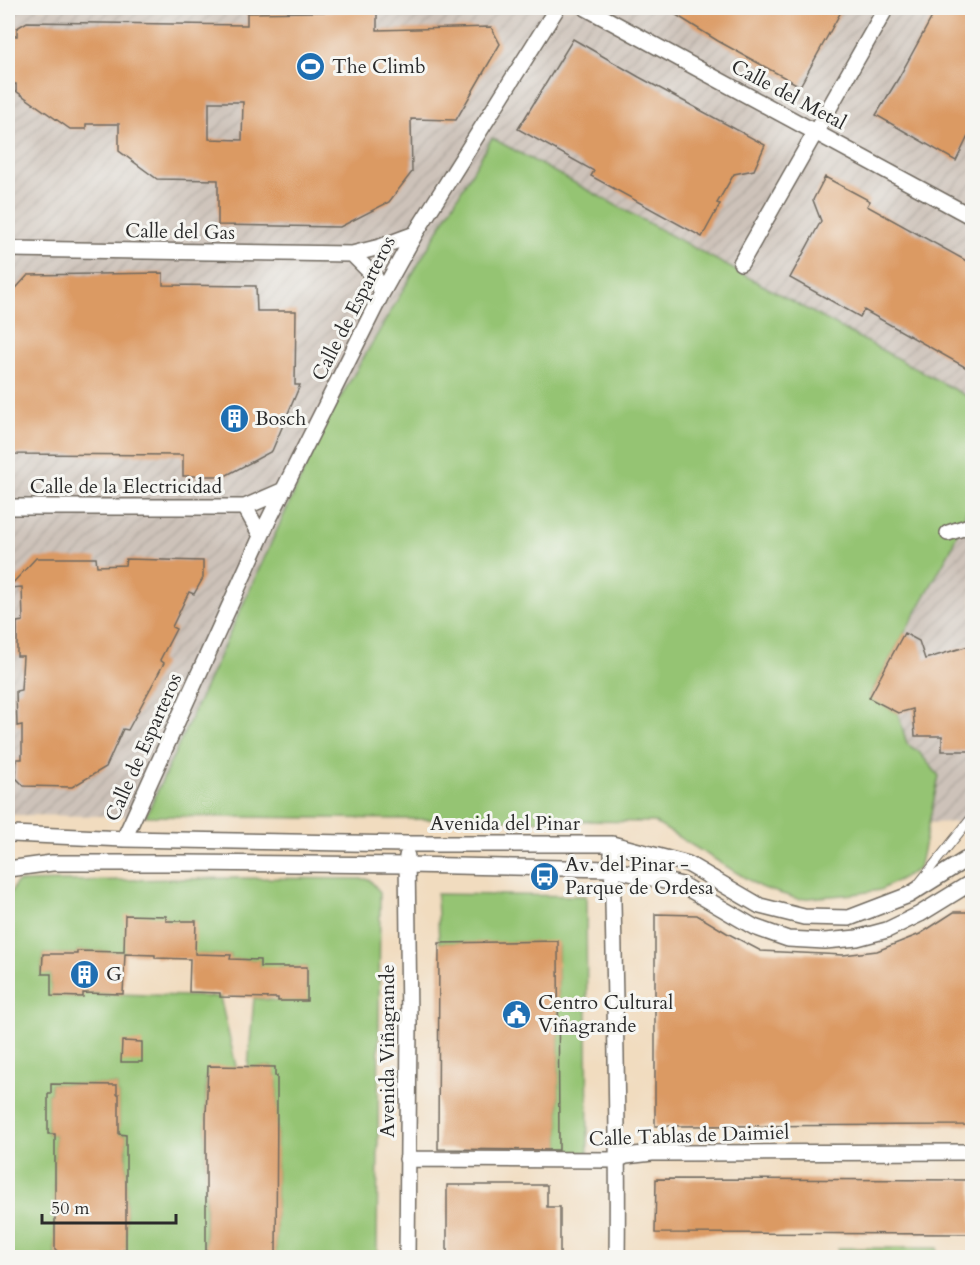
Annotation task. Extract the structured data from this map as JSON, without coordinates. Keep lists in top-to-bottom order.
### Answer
{
  "streets": {
    "street": [
      "Calle del Metal",
      "Calle del Gas",
      "Calle de Esparteros",
      "Calle de la Electricidad",
      "Avenida del Pinar",
      "Avenida Viñagrande",
      "Calle Tablas de Daimiel"
    ]
  },
  "crossings": [
    ["Calle del Gas", "Calle de Esparteros"],
    ["Calle de Esparteros", "Calle de la Electricidad"],
    ["Calle de Esparteros", "Avenida del Pinar"],
    ["Avenida del Pinar", "Avenida Viñagrande"],
    ["Avenida Viñagrande", "Calle Tablas de Daimiel"]
  ],
  "places": {
    "sports": ["The Climb"],
    "building": ["Bosch", "G"],
    "bus stop": ["Av. del Pinar - Parque de Ordesa"],
    "public building": ["Centro Cultural Viñagrande"]
  },
  "scale_bar": "50 m"
}
